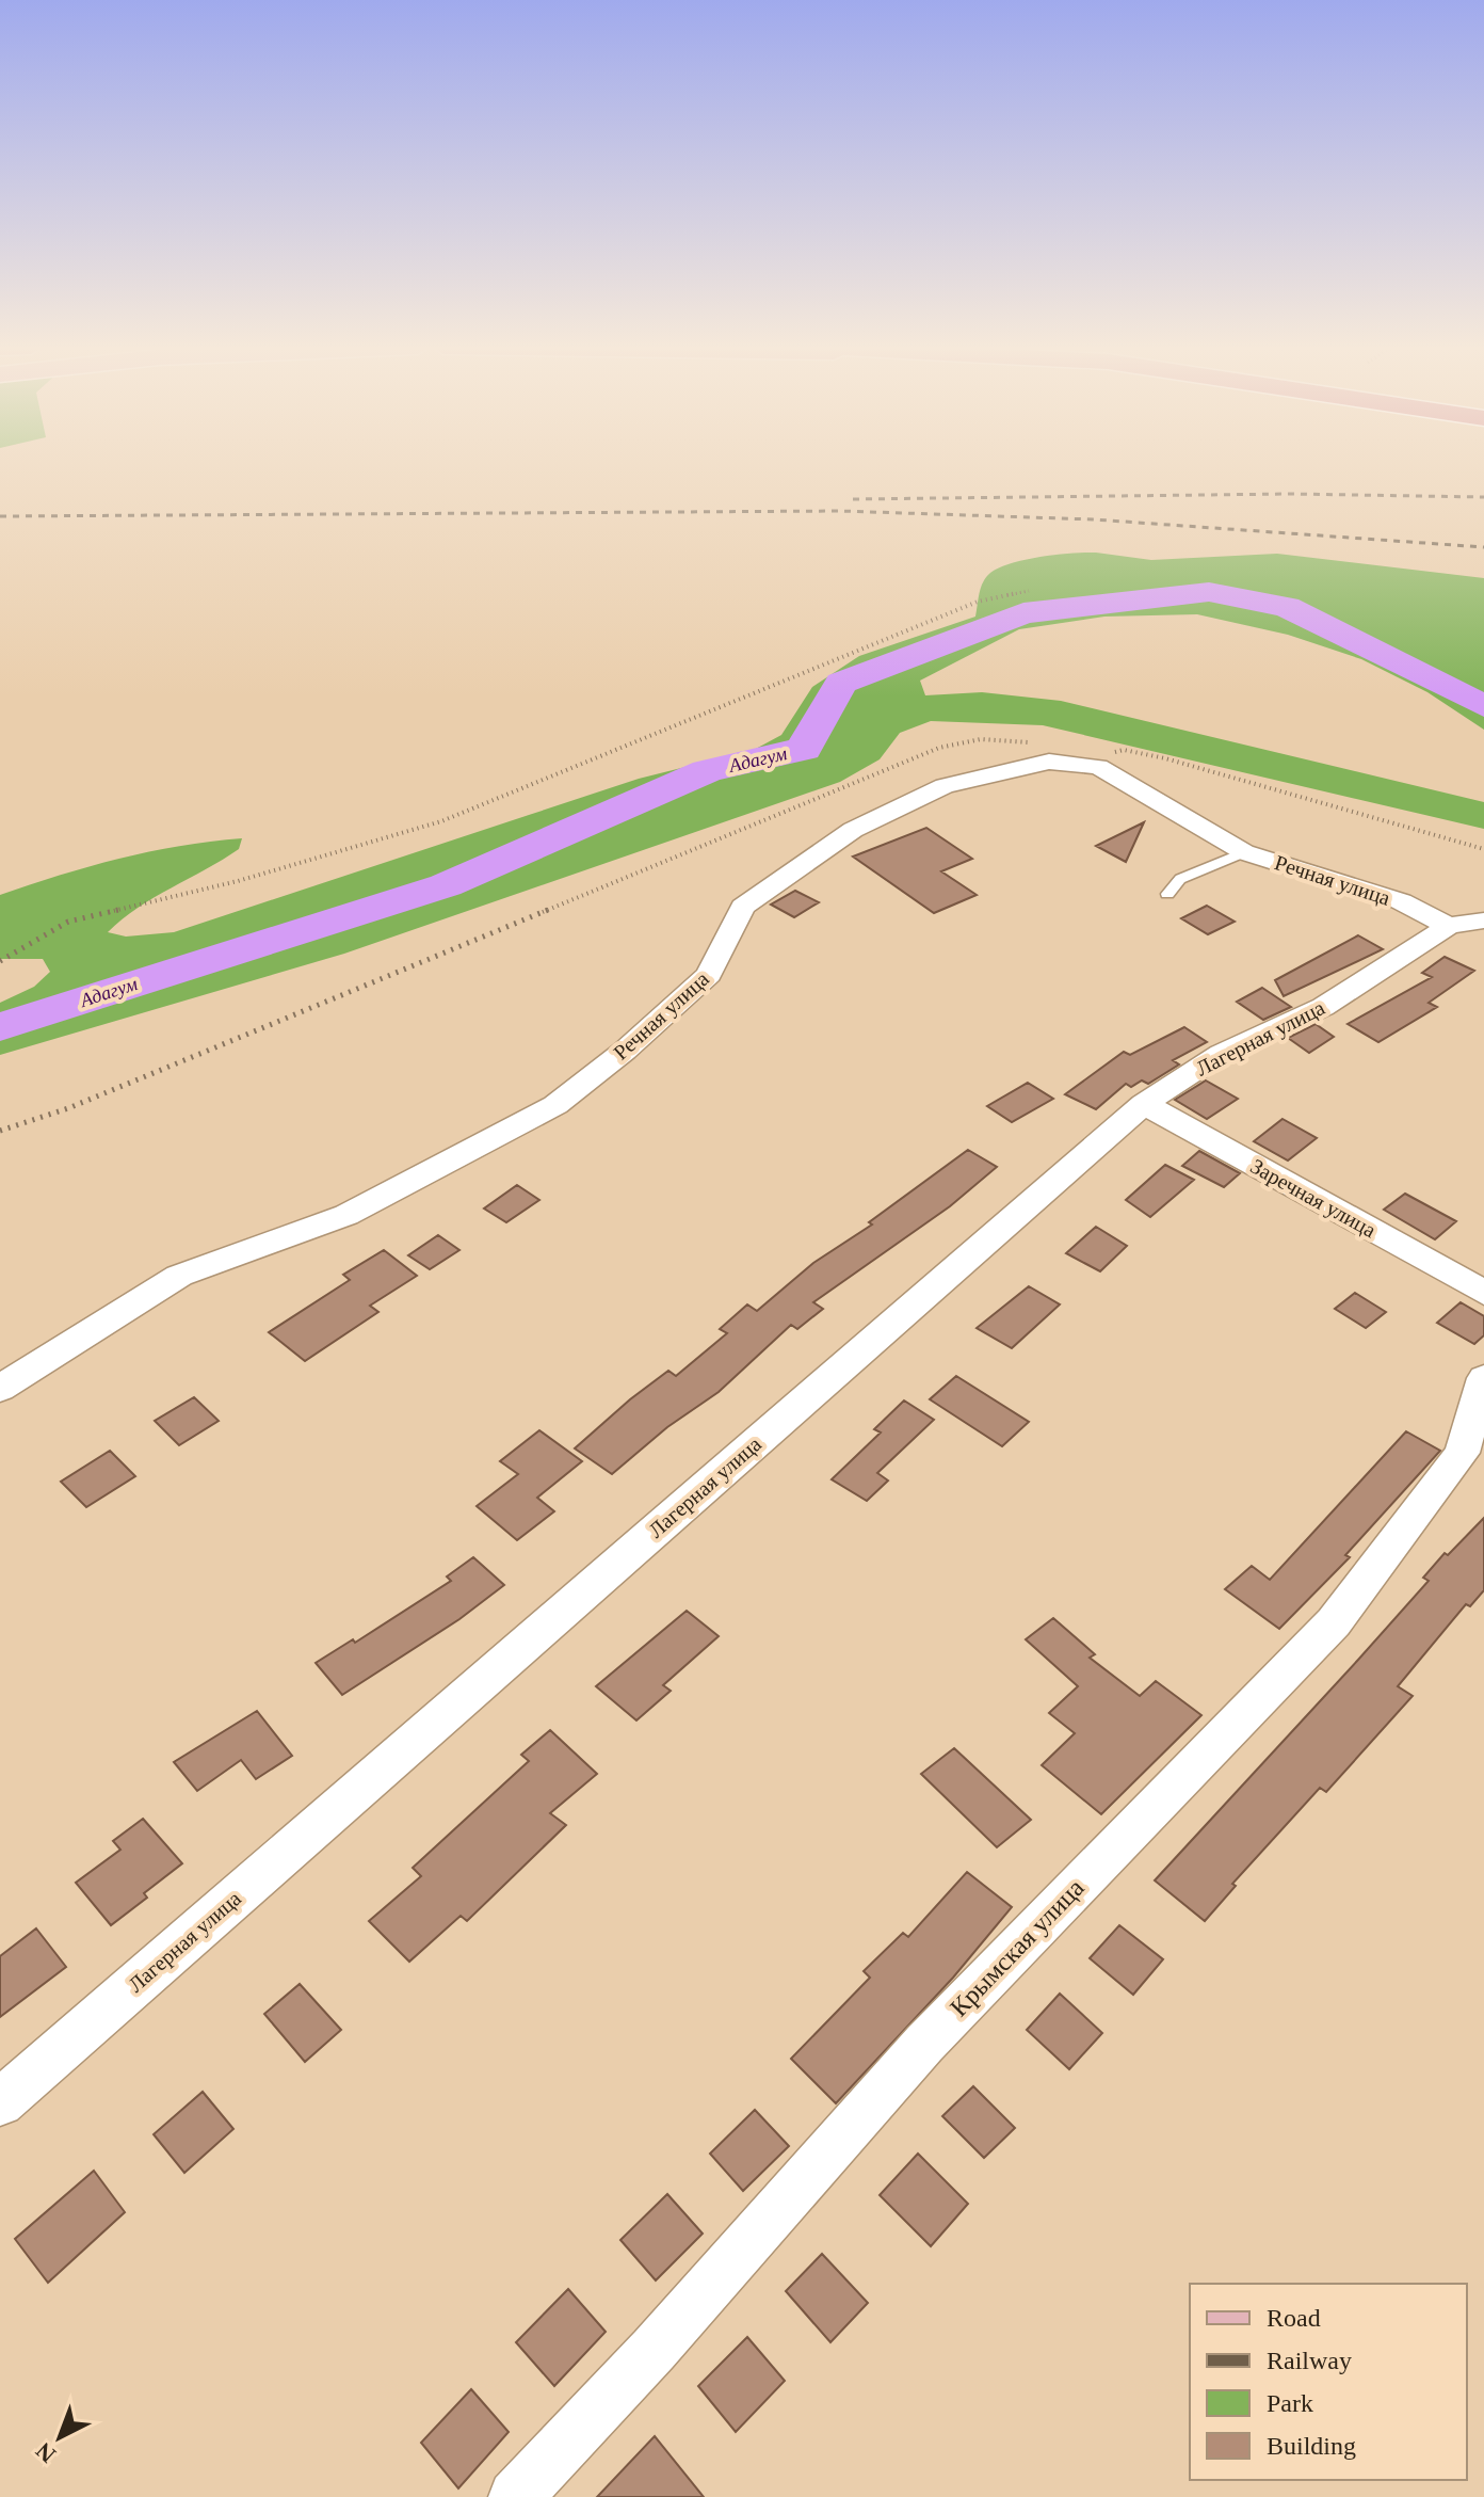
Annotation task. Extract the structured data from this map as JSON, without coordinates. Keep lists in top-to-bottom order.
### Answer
{
  "streets": {
    "street": [
      "Речная улица",
      "Лагерная улица",
      "Заречная улица",
      "Крымская улица"
    ]
  },
  "crossings": [
    ["Речная улица", "Лагерная улица"],
    ["Лагерная улица", "Заречная улица"]
  ],
  "water": ["Адагум"],
  "legend": [
    "Road",
    "Railway",
    "Park",
    "Building"
  ],
  "north": "bottom left"
}
